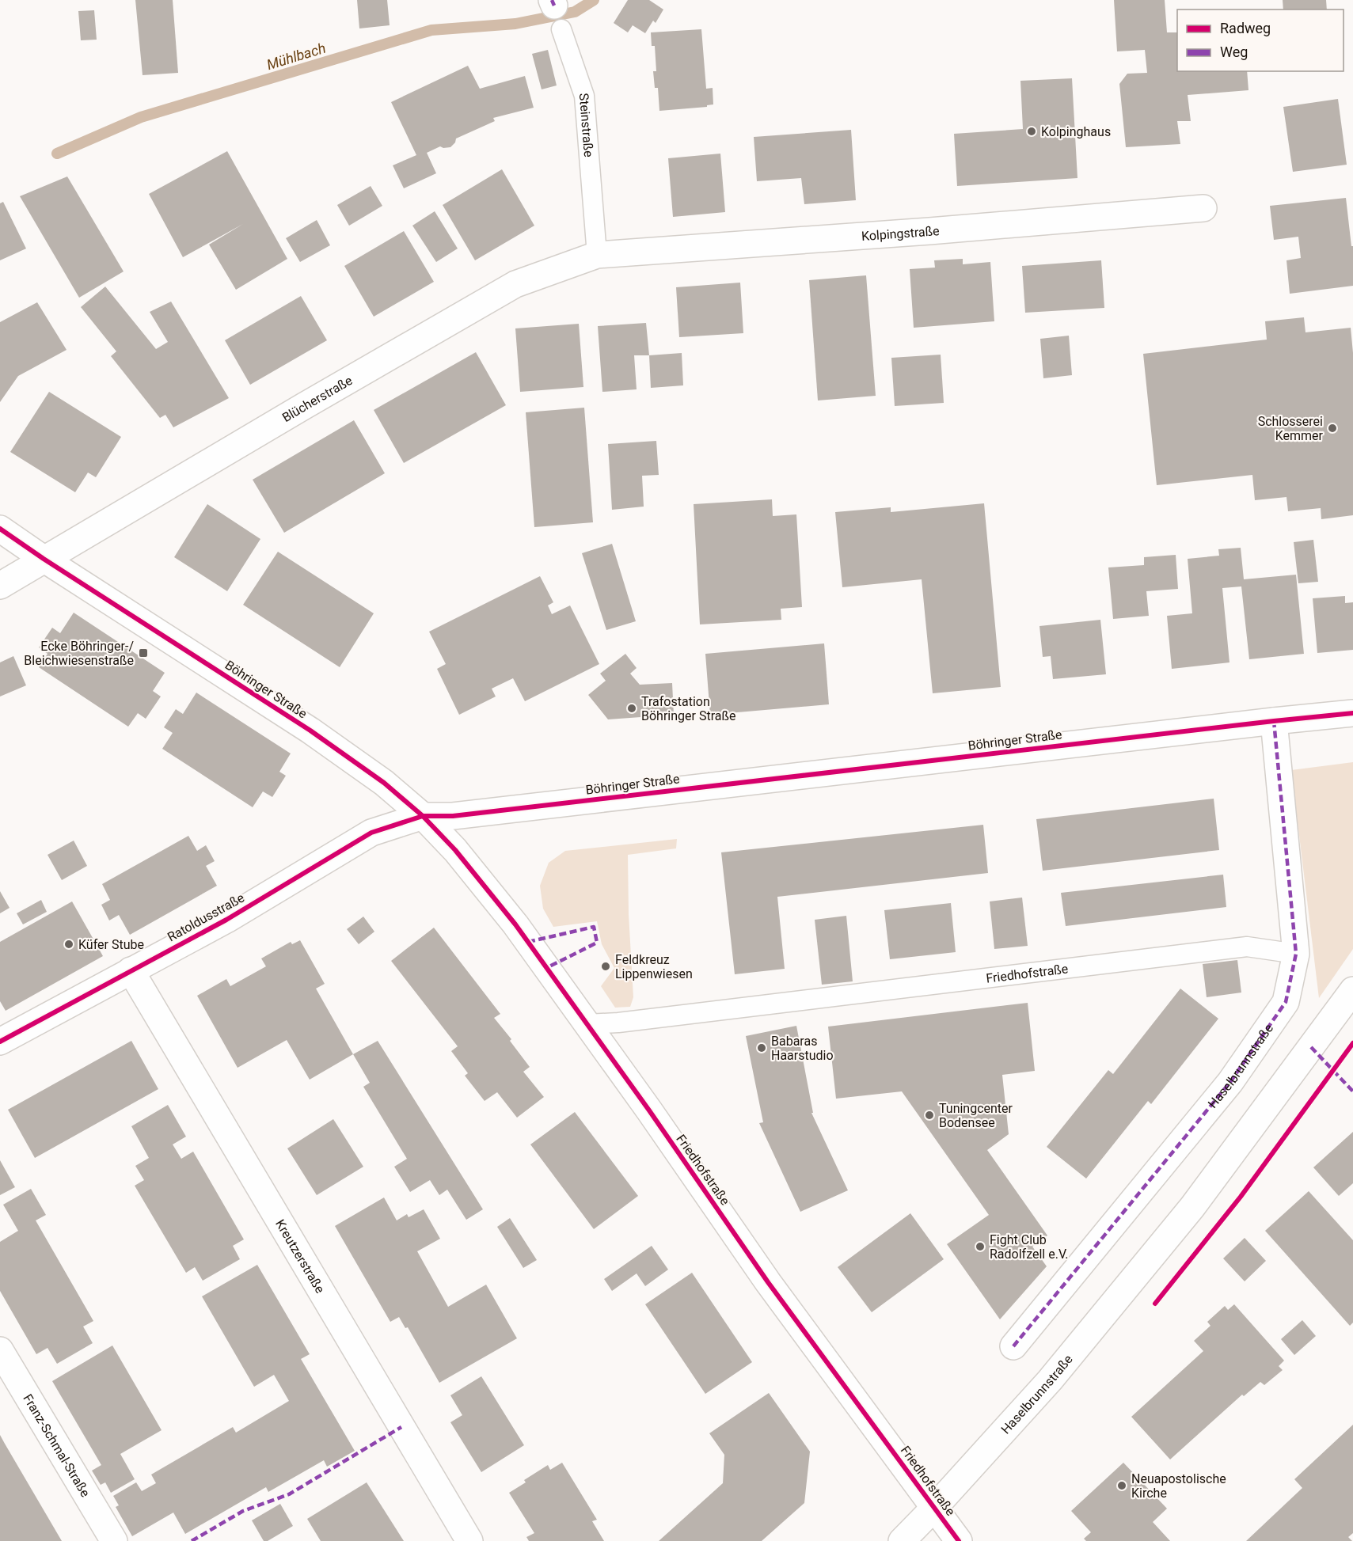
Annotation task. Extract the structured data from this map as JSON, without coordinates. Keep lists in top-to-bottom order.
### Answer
{
  "streets": {
    "street": [
      "Kolpingstraße",
      "Blücherstraße",
      "Böhringer Straße",
      "Ratoldusstraße",
      "Friedhofstraße",
      "Haselbrunnstraße",
      "Kreutzerstraße",
      "Franz-Schmal-Straße"
    ],
    "lane": ["Steinstraße"]
  },
  "crossings": [
    ["Steinstraße", "Kolpingstraße"],
    ["Steinstraße", "Blücherstraße"],
    ["Kolpingstraße", "Blücherstraße"],
    ["Blücherstraße", "Böhringer Straße"],
    ["Böhringer Straße", "Ratoldusstraße"],
    ["Böhringer Straße", "Friedhofstraße"],
    ["Böhringer Straße", "Haselbrunnstraße"],
    ["Ratoldusstraße", "Friedhofstraße"],
    ["Ratoldusstraße", "Kreutzerstraße"],
    ["Friedhofstraße", "Haselbrunnstraße"]
  ],
  "water": ["Mühlbach"],
  "places": {
    "other": [
      "Kolpinghaus",
      "Schlosserei Kemmer",
      "Trafostation Böhringer Straße",
      "Küfer Stube",
      "Feldkreuz Lippenwiesen",
      "Babaras Haarstudio",
      "Tuningcenter Bodensee",
      "Fight Club Radolfzell e.V.",
      "Neuapostolische Kirche"
    ],
    "transit": ["Ecke Böhringer-/ Bleichwiesenstraße"]
  },
  "legend": ["Radweg", "Weg"]
}
